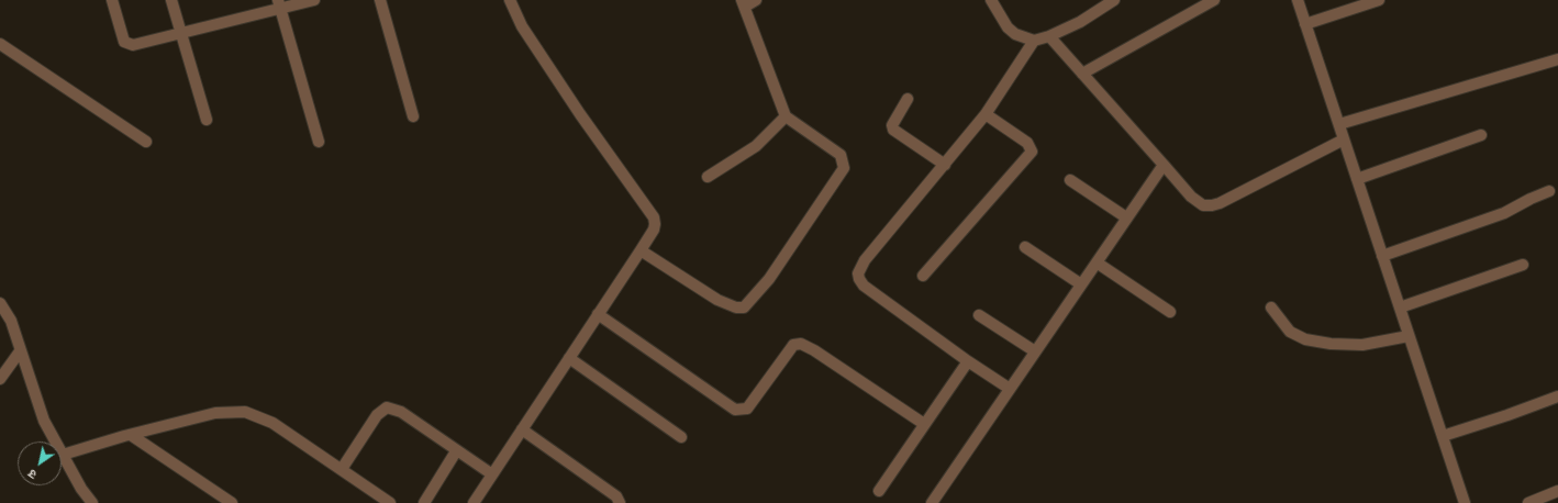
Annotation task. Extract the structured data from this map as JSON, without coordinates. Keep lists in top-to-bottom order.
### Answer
{
  "north": "bottom left"
}
